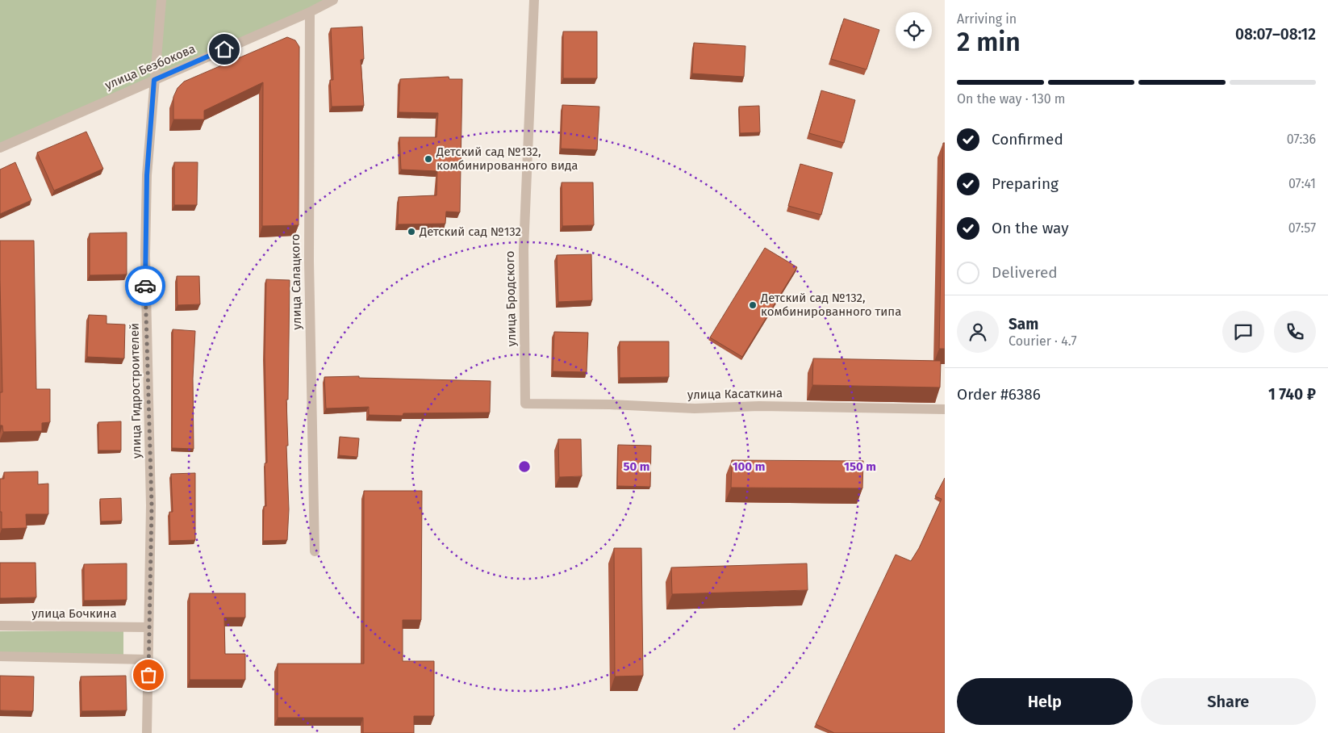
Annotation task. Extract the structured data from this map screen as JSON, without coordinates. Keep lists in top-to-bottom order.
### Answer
{
  "streets": {
    "street": [
      "улица Безбокова",
      "улица Салацкого",
      "улица Бродского",
      "улица Гидростроителей",
      "улица Касаткина",
      "улица Бочкина"
    ]
  },
  "crossings": [
    ["улица Безбокова", "улица Салацкого"],
    ["улица Безбокова", "улица Гидростроителей"],
    ["улица Бродского", "улица Касаткина"],
    ["улица Гидростроителей", "улица Бочкина"]
  ],
  "places": ["Детский сад №132, комбинированного вида", "Детский сад №132", "Детский сад №132, комбинированного типа"],
  "page": {
    "heading": ["2 min", "Arriving in", "08:07–08:12"],
    "panel": [
      "Sam",
      "Courier · 4.7",
      "Order #6386",
      "1 740 ₽"
    ],
    "bar": "On the way · 130 m",
    "list": [
      ["Confirmed", "07:36"],
      ["Preparing", "07:41"],
      ["On the way", "07:57"],
      "Delivered"
    ],
    "buttons": ["Help", "Share"]
  },
  "rings": ["50 m", "100 m", "150 m"]
}
